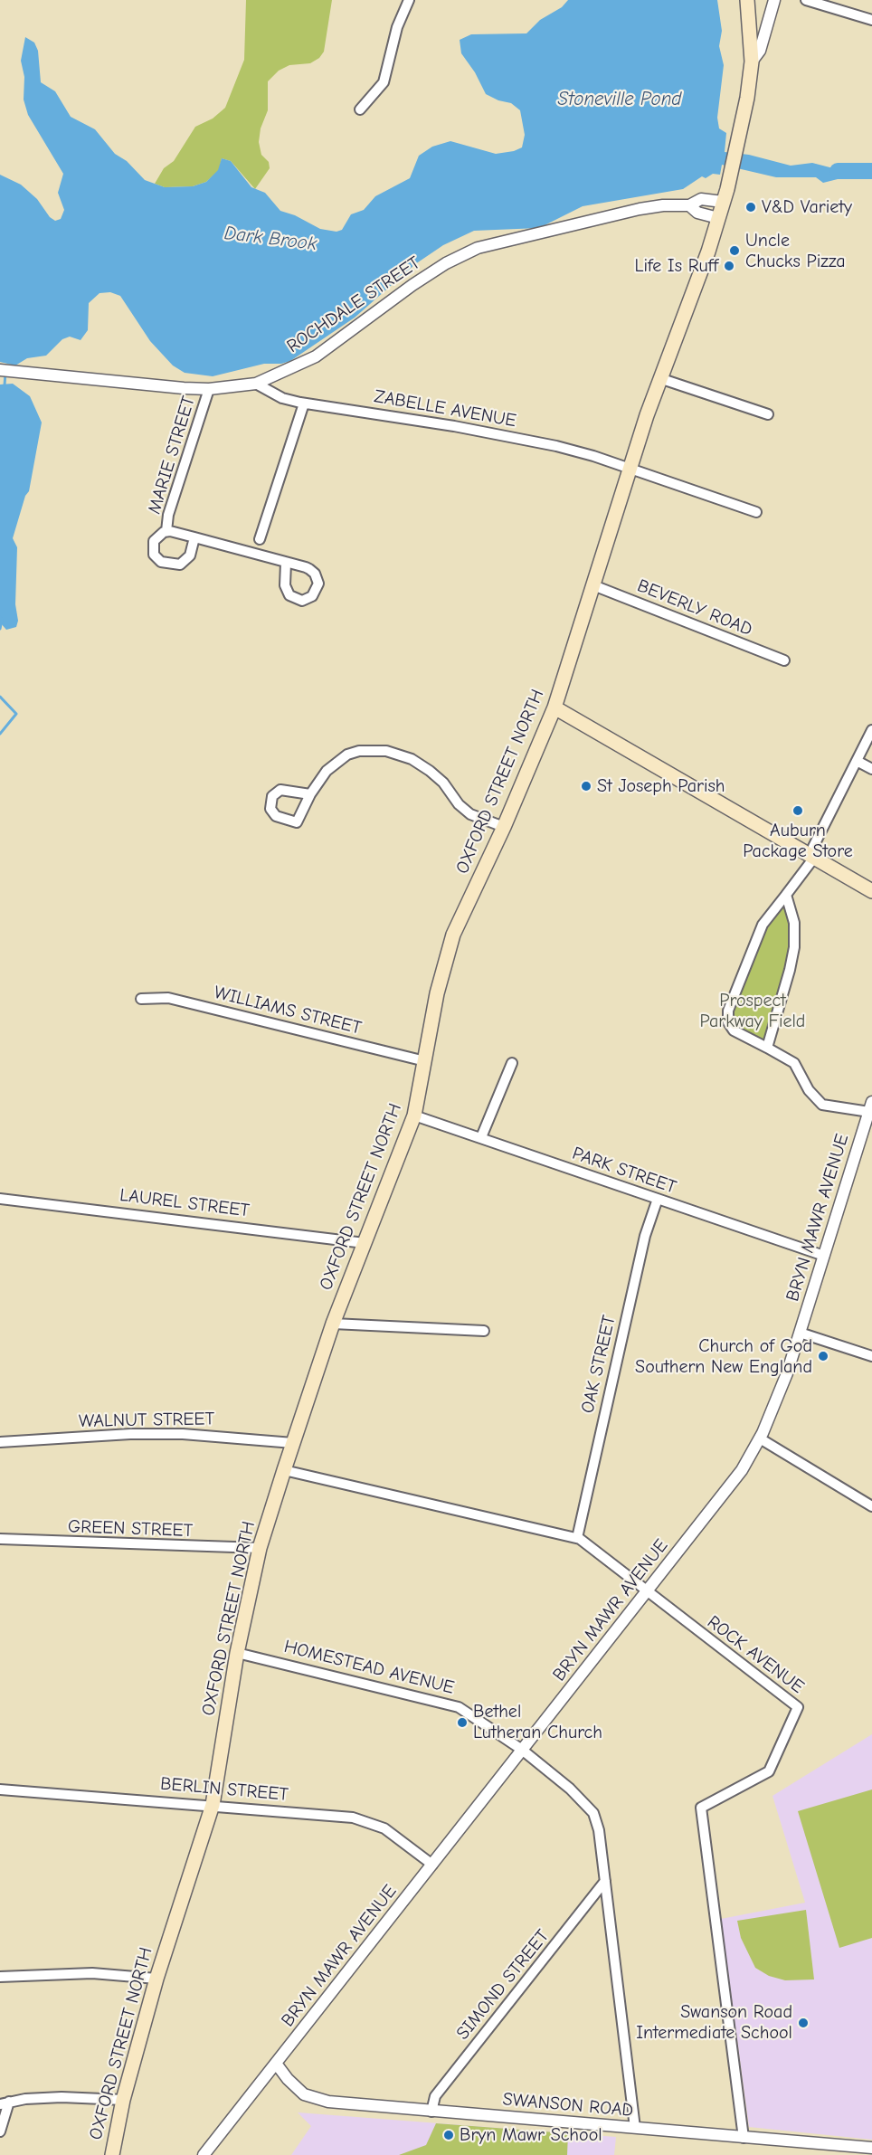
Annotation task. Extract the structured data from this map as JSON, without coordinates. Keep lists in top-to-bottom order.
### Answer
{
  "streets": {
    "main road": ["OXFORD STREET NORTH"],
    "street": [
      "ROCHDALE STREET",
      "ZABELLE AVENUE",
      "MARIE STREET",
      "BEVERLY ROAD",
      "WILLIAMS STREET",
      "PARK STREET",
      "LAUREL STREET",
      "BRYN MAWR AVENUE",
      "OAK STREET",
      "WALNUT STREET",
      "GREEN STREET",
      "ROCK AVENUE",
      "HOMESTEAD AVENUE",
      "BERLIN STREET",
      "SIMOND STREET",
      "SWANSON ROAD"
    ]
  },
  "crossings": [
    ["ROCHDALE STREET", "ZABELLE AVENUE"],
    ["ROCHDALE STREET", "MARIE STREET"],
    ["ROCHDALE STREET", "OXFORD STREET NORTH"],
    ["ZABELLE AVENUE", "OXFORD STREET NORTH"],
    ["BEVERLY ROAD", "OXFORD STREET NORTH"],
    ["OXFORD STREET NORTH", "WILLIAMS STREET"],
    ["OXFORD STREET NORTH", "PARK STREET"],
    ["OXFORD STREET NORTH", "LAUREL STREET"],
    ["OXFORD STREET NORTH", "WALNUT STREET"],
    ["OXFORD STREET NORTH", "GREEN STREET"],
    ["OXFORD STREET NORTH", "ROCK AVENUE"],
    ["OXFORD STREET NORTH", "HOMESTEAD AVENUE"],
    ["OXFORD STREET NORTH", "BERLIN STREET"],
    ["PARK STREET", "BRYN MAWR AVENUE"],
    ["PARK STREET", "OAK STREET"],
    ["BRYN MAWR AVENUE", "ROCK AVENUE"],
    ["BRYN MAWR AVENUE", "HOMESTEAD AVENUE"],
    ["BRYN MAWR AVENUE", "BERLIN STREET"],
    ["BRYN MAWR AVENUE", "SWANSON ROAD"],
    ["OAK STREET", "ROCK AVENUE"],
    ["ROCK AVENUE", "SWANSON ROAD"],
    ["HOMESTEAD AVENUE", "SIMOND STREET"],
    ["HOMESTEAD AVENUE", "SWANSON ROAD"],
    ["SIMOND STREET", "SWANSON ROAD"]
  ],
  "water": ["Stoneville Pond", "Dark Brook"],
  "parks": ["Prospect Parkway Field"],
  "places": [
    "V&D Variety",
    "Uncle Chucks Pizza",
    "Life Is Ruff",
    "St Joseph Parish",
    "Auburn Package Store",
    "Church of God Southern New England",
    "Bethel Lutheran Church",
    "Swanson Road Intermediate School",
    "Bryn Mawr School"
  ]
}
